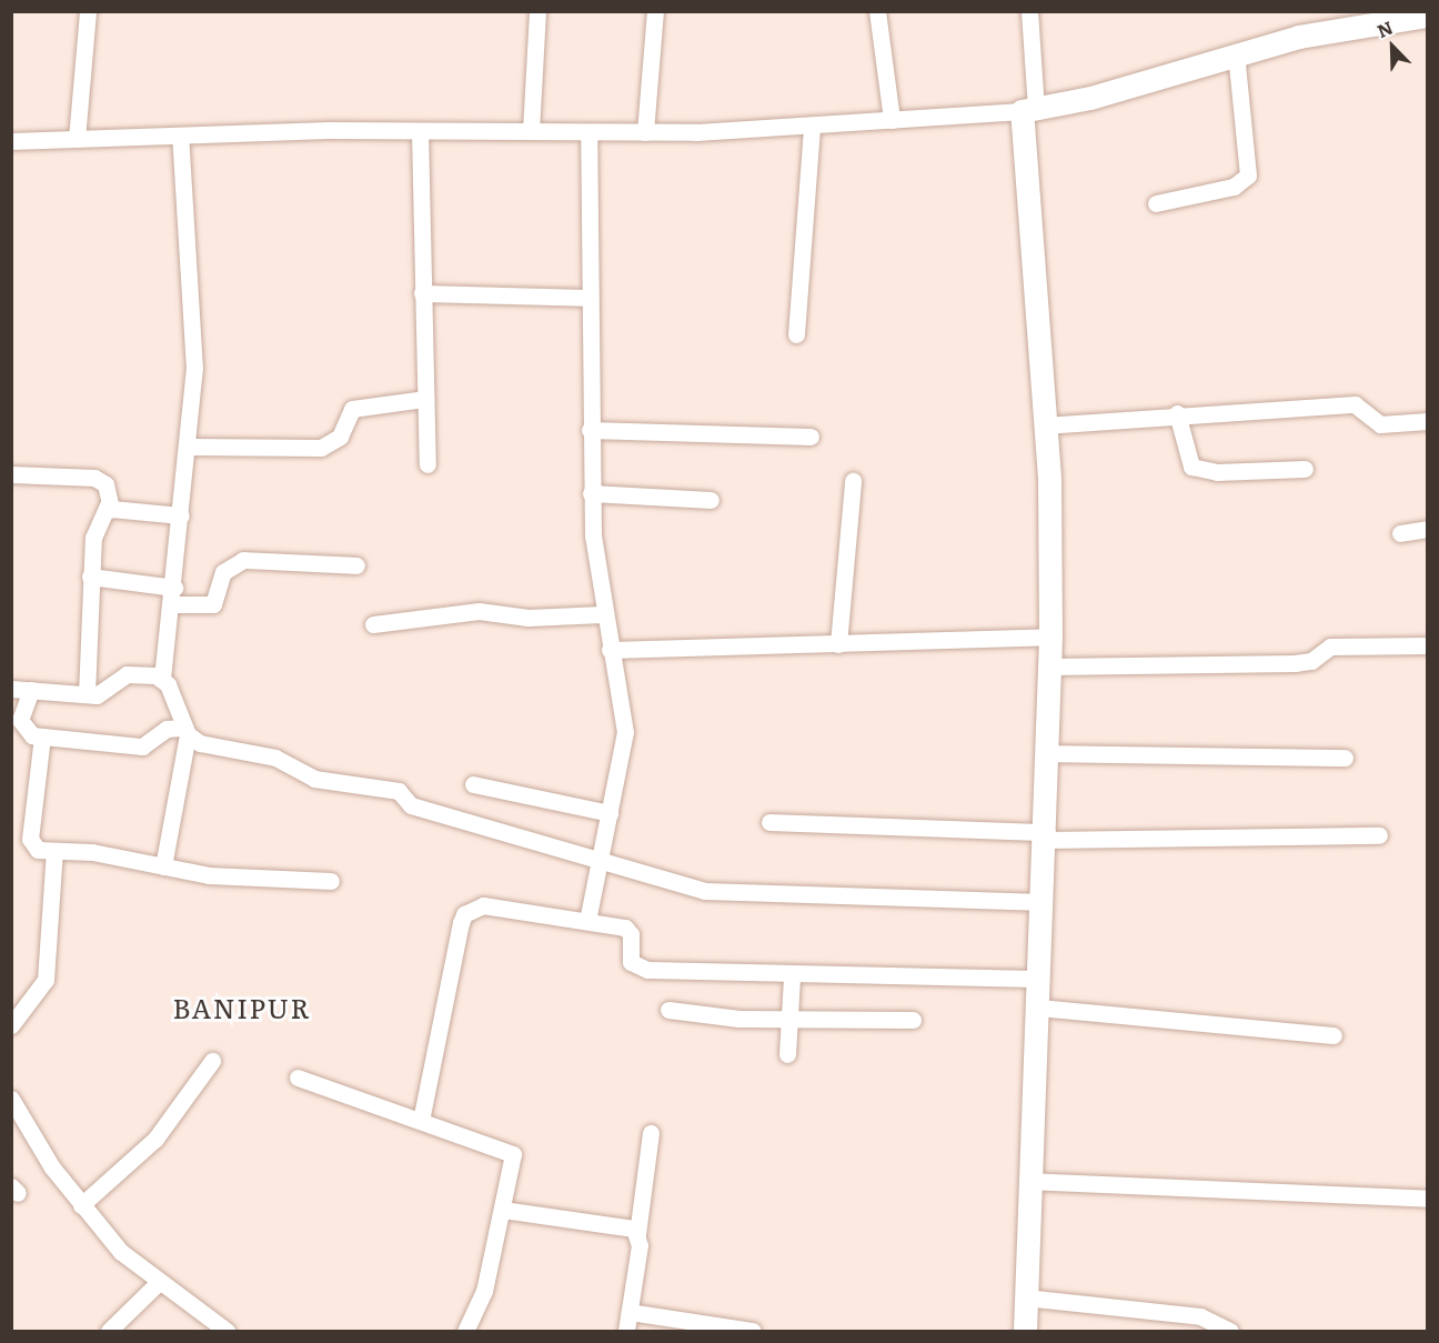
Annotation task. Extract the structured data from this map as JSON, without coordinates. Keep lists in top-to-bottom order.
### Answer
{
  "districts": ["BANIPUR"],
  "north": "top left"
}
